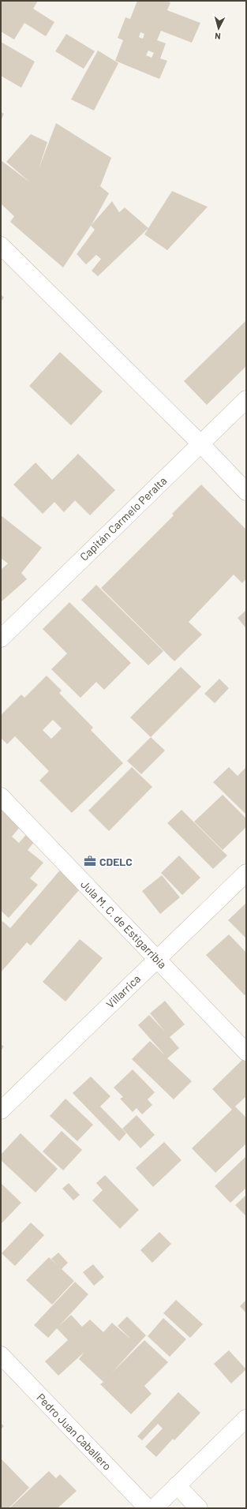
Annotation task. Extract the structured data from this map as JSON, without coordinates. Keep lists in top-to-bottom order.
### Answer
{
  "streets": {
    "street": [
      "Capitán Carmelo Peralta",
      "Jula M. C. de Estigarribia",
      "Villarrica",
      "Pedro Juan Caballero"
    ]
  },
  "crossings": [
    ["Jula M. C. de Estigarribia", "Villarrica"]
  ],
  "places": {
    "office": ["CDELC"]
  },
  "north": "bottom"
}
